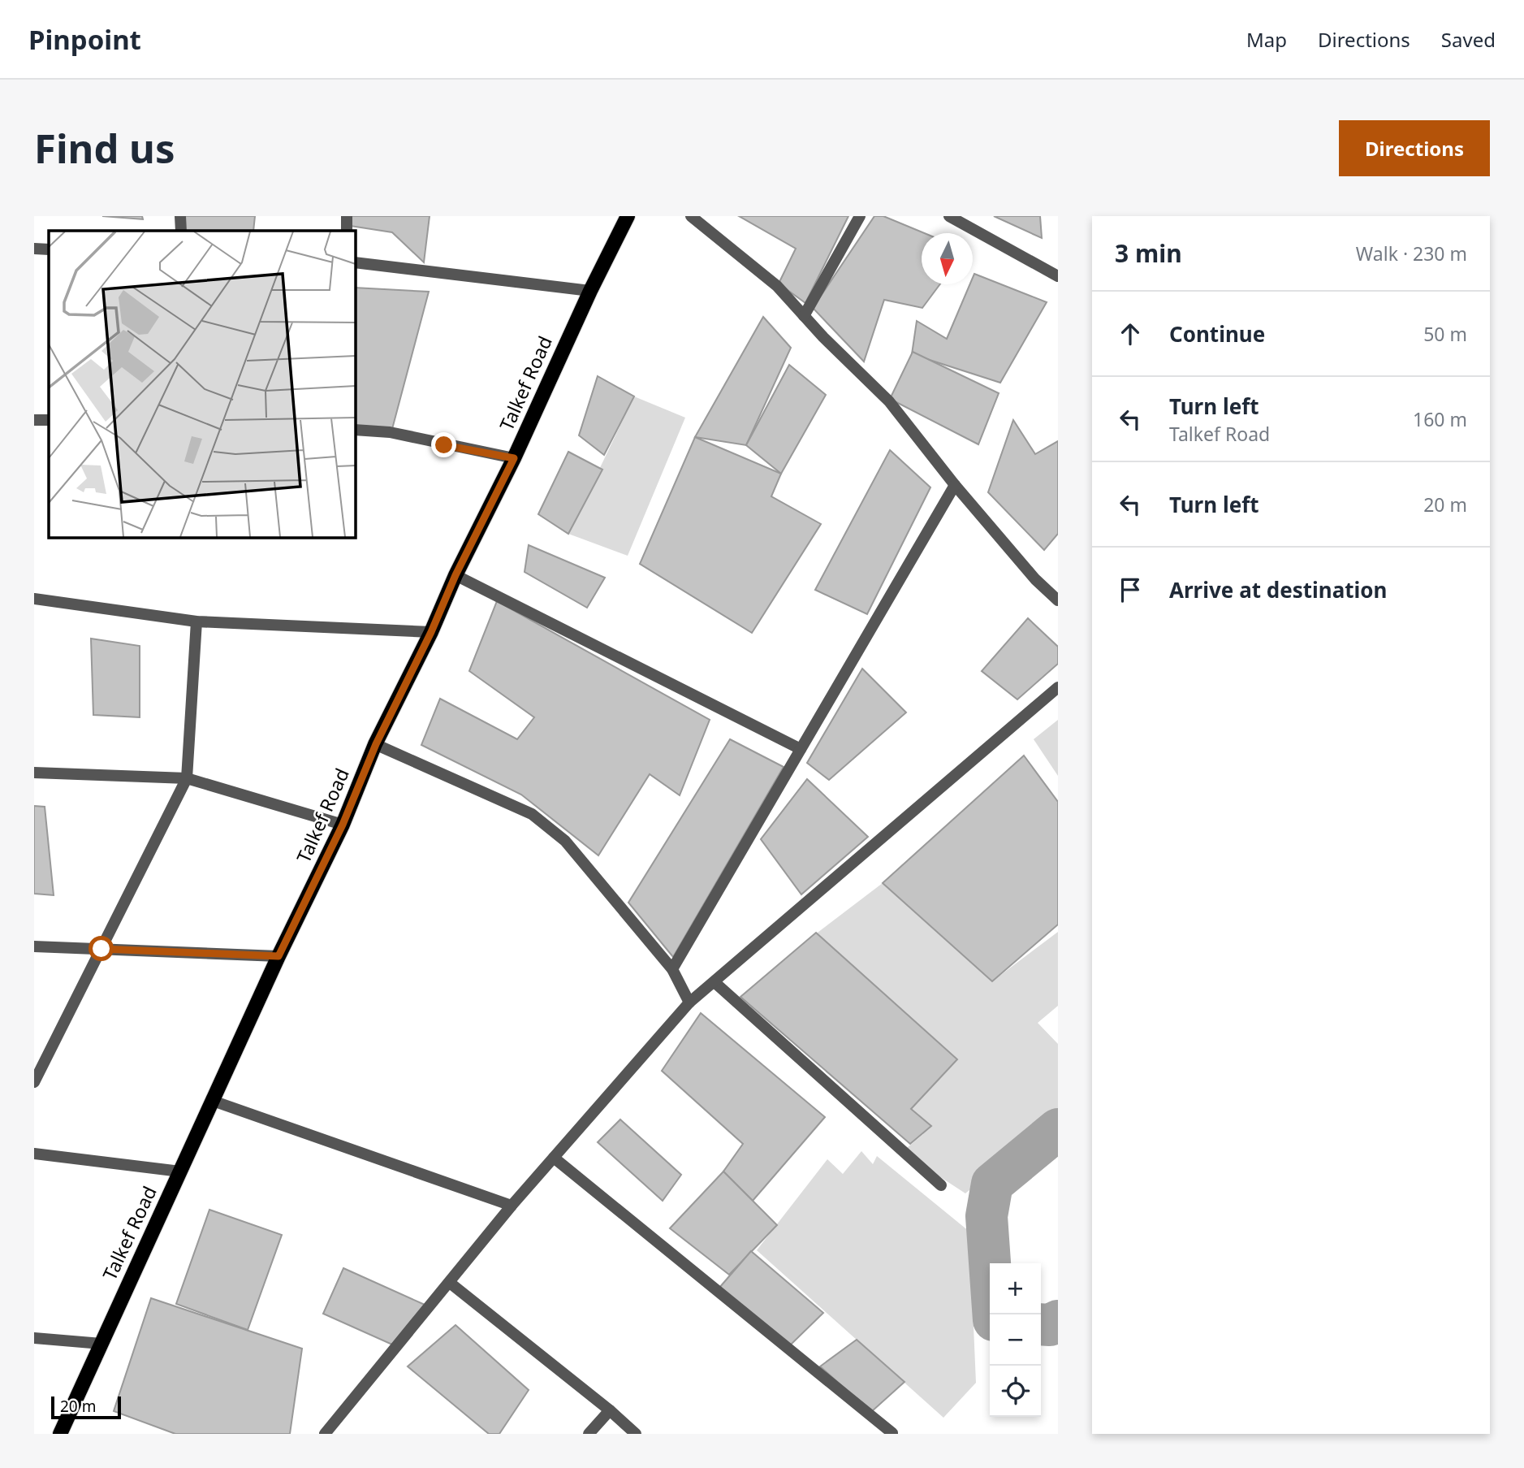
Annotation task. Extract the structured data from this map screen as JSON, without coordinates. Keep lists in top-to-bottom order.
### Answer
{
  "streets": {
    "main road": ["Talkef Road"]
  },
  "scale_bar": "20 m",
  "north": "bottom",
  "page": {
    "header": "Pinpoint",
    "nav": ["Map", "Directions", "Saved"],
    "buttons": "Directions",
    "title": "Find us",
    "heading": ["3 min", "Walk · 230 m"],
    "list": [
      ["Continue", "50 m"],
      ["Turn left", "Talkef Road", "160 m"],
      ["Turn left", "20 m"],
      "Arrive at destination"
    ],
    "map_buttons": ["+", "−"],
    "scale": "20 m"
  }
}
